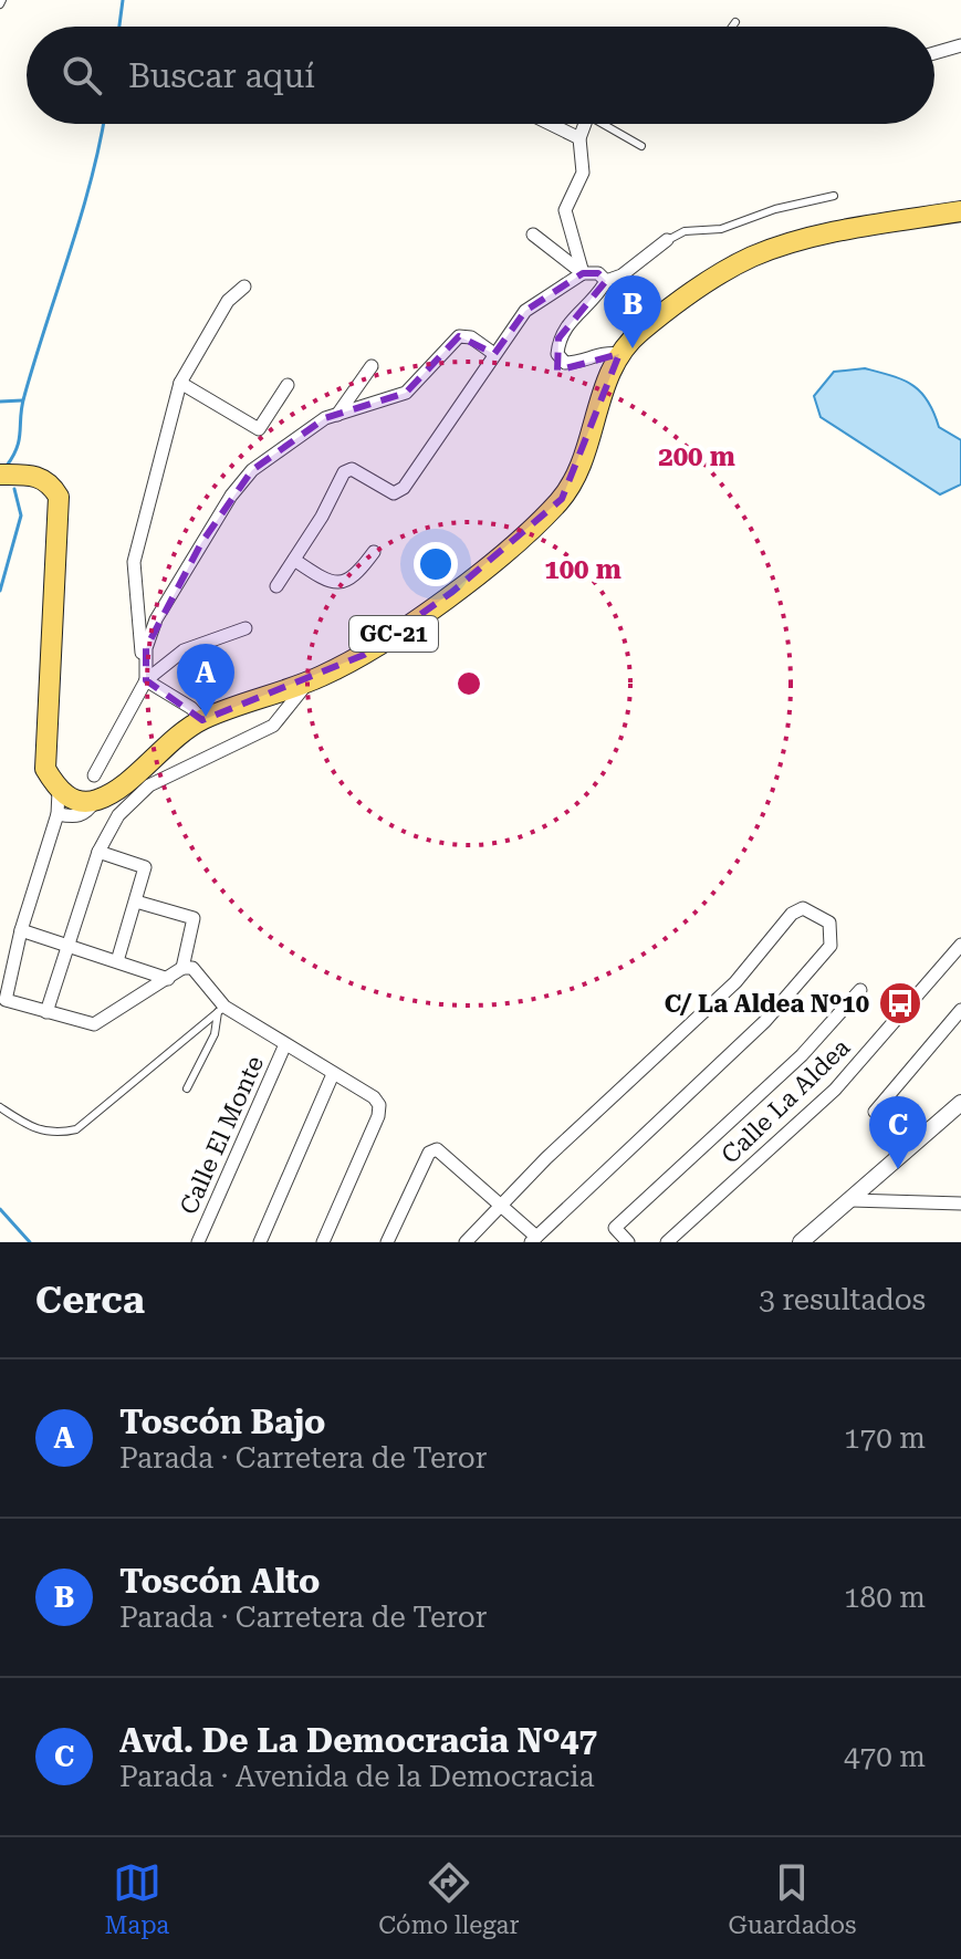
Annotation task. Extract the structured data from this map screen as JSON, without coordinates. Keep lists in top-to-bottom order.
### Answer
{
  "streets": {
    "main road": ["GC-21"],
    "street": ["Calle La Aldea", "Calle El Monte"]
  },
  "places": {
    "bus stop": ["C/ La Aldea Nº10"]
  },
  "page": {
    "search": "Buscar aquí",
    "pins": ["B", "A", "C"],
    "heading": ["Cerca", "3 resultados"],
    "list": [
      {
        "mark": "A",
        "name": "Toscón Bajo",
        "note": "Parada · Carretera de Teror",
        "value": "170 m"
      },
      {
        "mark": "B",
        "name": "Toscón Alto",
        "note": "Parada · Carretera de Teror",
        "value": "180 m"
      },
      {
        "mark": "C",
        "name": "Avd. De La Democracia Nº47",
        "note": "Parada · Avenida de la Democracia",
        "value": "470 m"
      }
    ],
    "nav": ["Mapa", "Cómo llegar", "Guardados"]
  },
  "rings": ["200 m", "100 m"]
}
